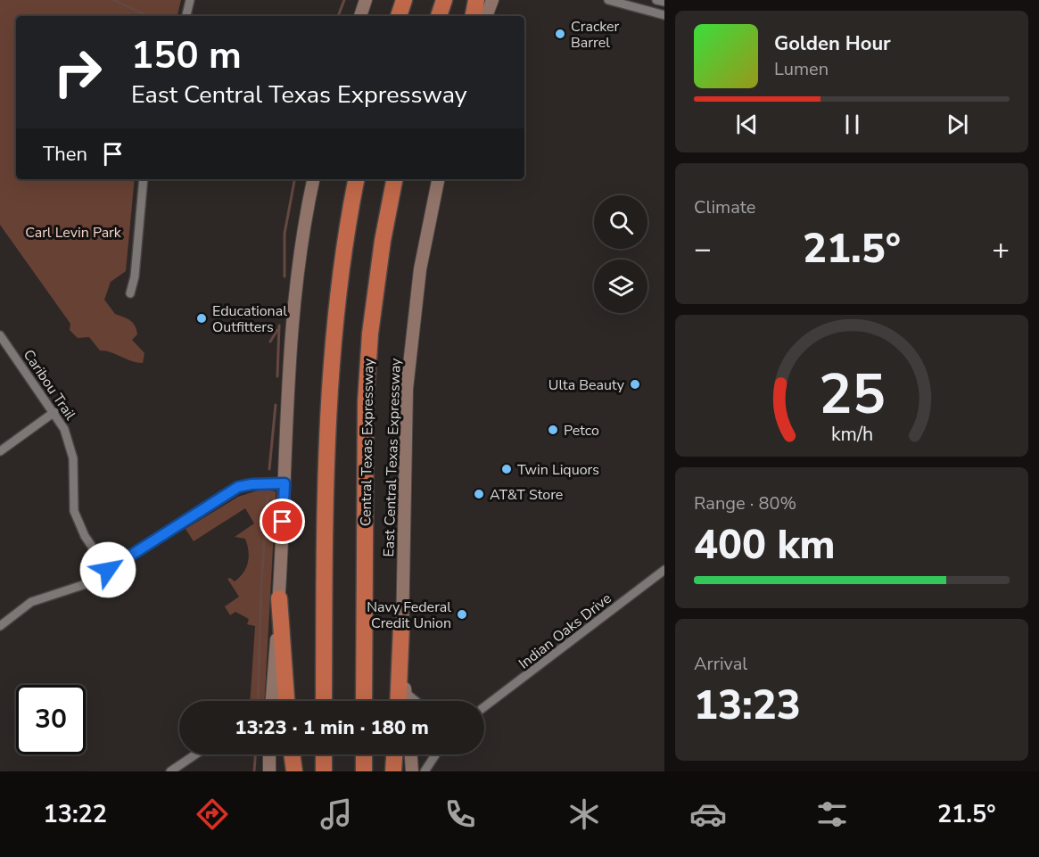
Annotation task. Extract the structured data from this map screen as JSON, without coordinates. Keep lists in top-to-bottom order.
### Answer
{
  "streets": {
    "highway": ["Central Texas Expressway"],
    "main road": ["East Central Texas Expressway"],
    "street": ["Caribou Trail", "Indian Oaks Drive"]
  },
  "parks": ["Carl Levin Park"],
  "places": [
    "Cracker Barrel",
    "Educational Outfitters",
    "Ulta Beauty",
    "Petco",
    "Twin Liquors",
    "AT&T Store",
    "Navy Federal Credit Union"
  ],
  "page": {
    "turn": ["150 m", "East Central Texas Expressway"],
    "song": ["Golden Hour", "Lumen"],
    "then": "Then",
    "tile": [
      "Climate",
      ["Range · 80%", "400 km"],
      ["Arrival", "13:23"]
    ],
    "heat": ["−", "21.5°", "+"],
    "limit": "30",
    "trip": "13:23 · 1 min · 180 m",
    "tabs": ["13:22", "21.5°"],
    "gauge": ["25", "km/h"]
  }
}
